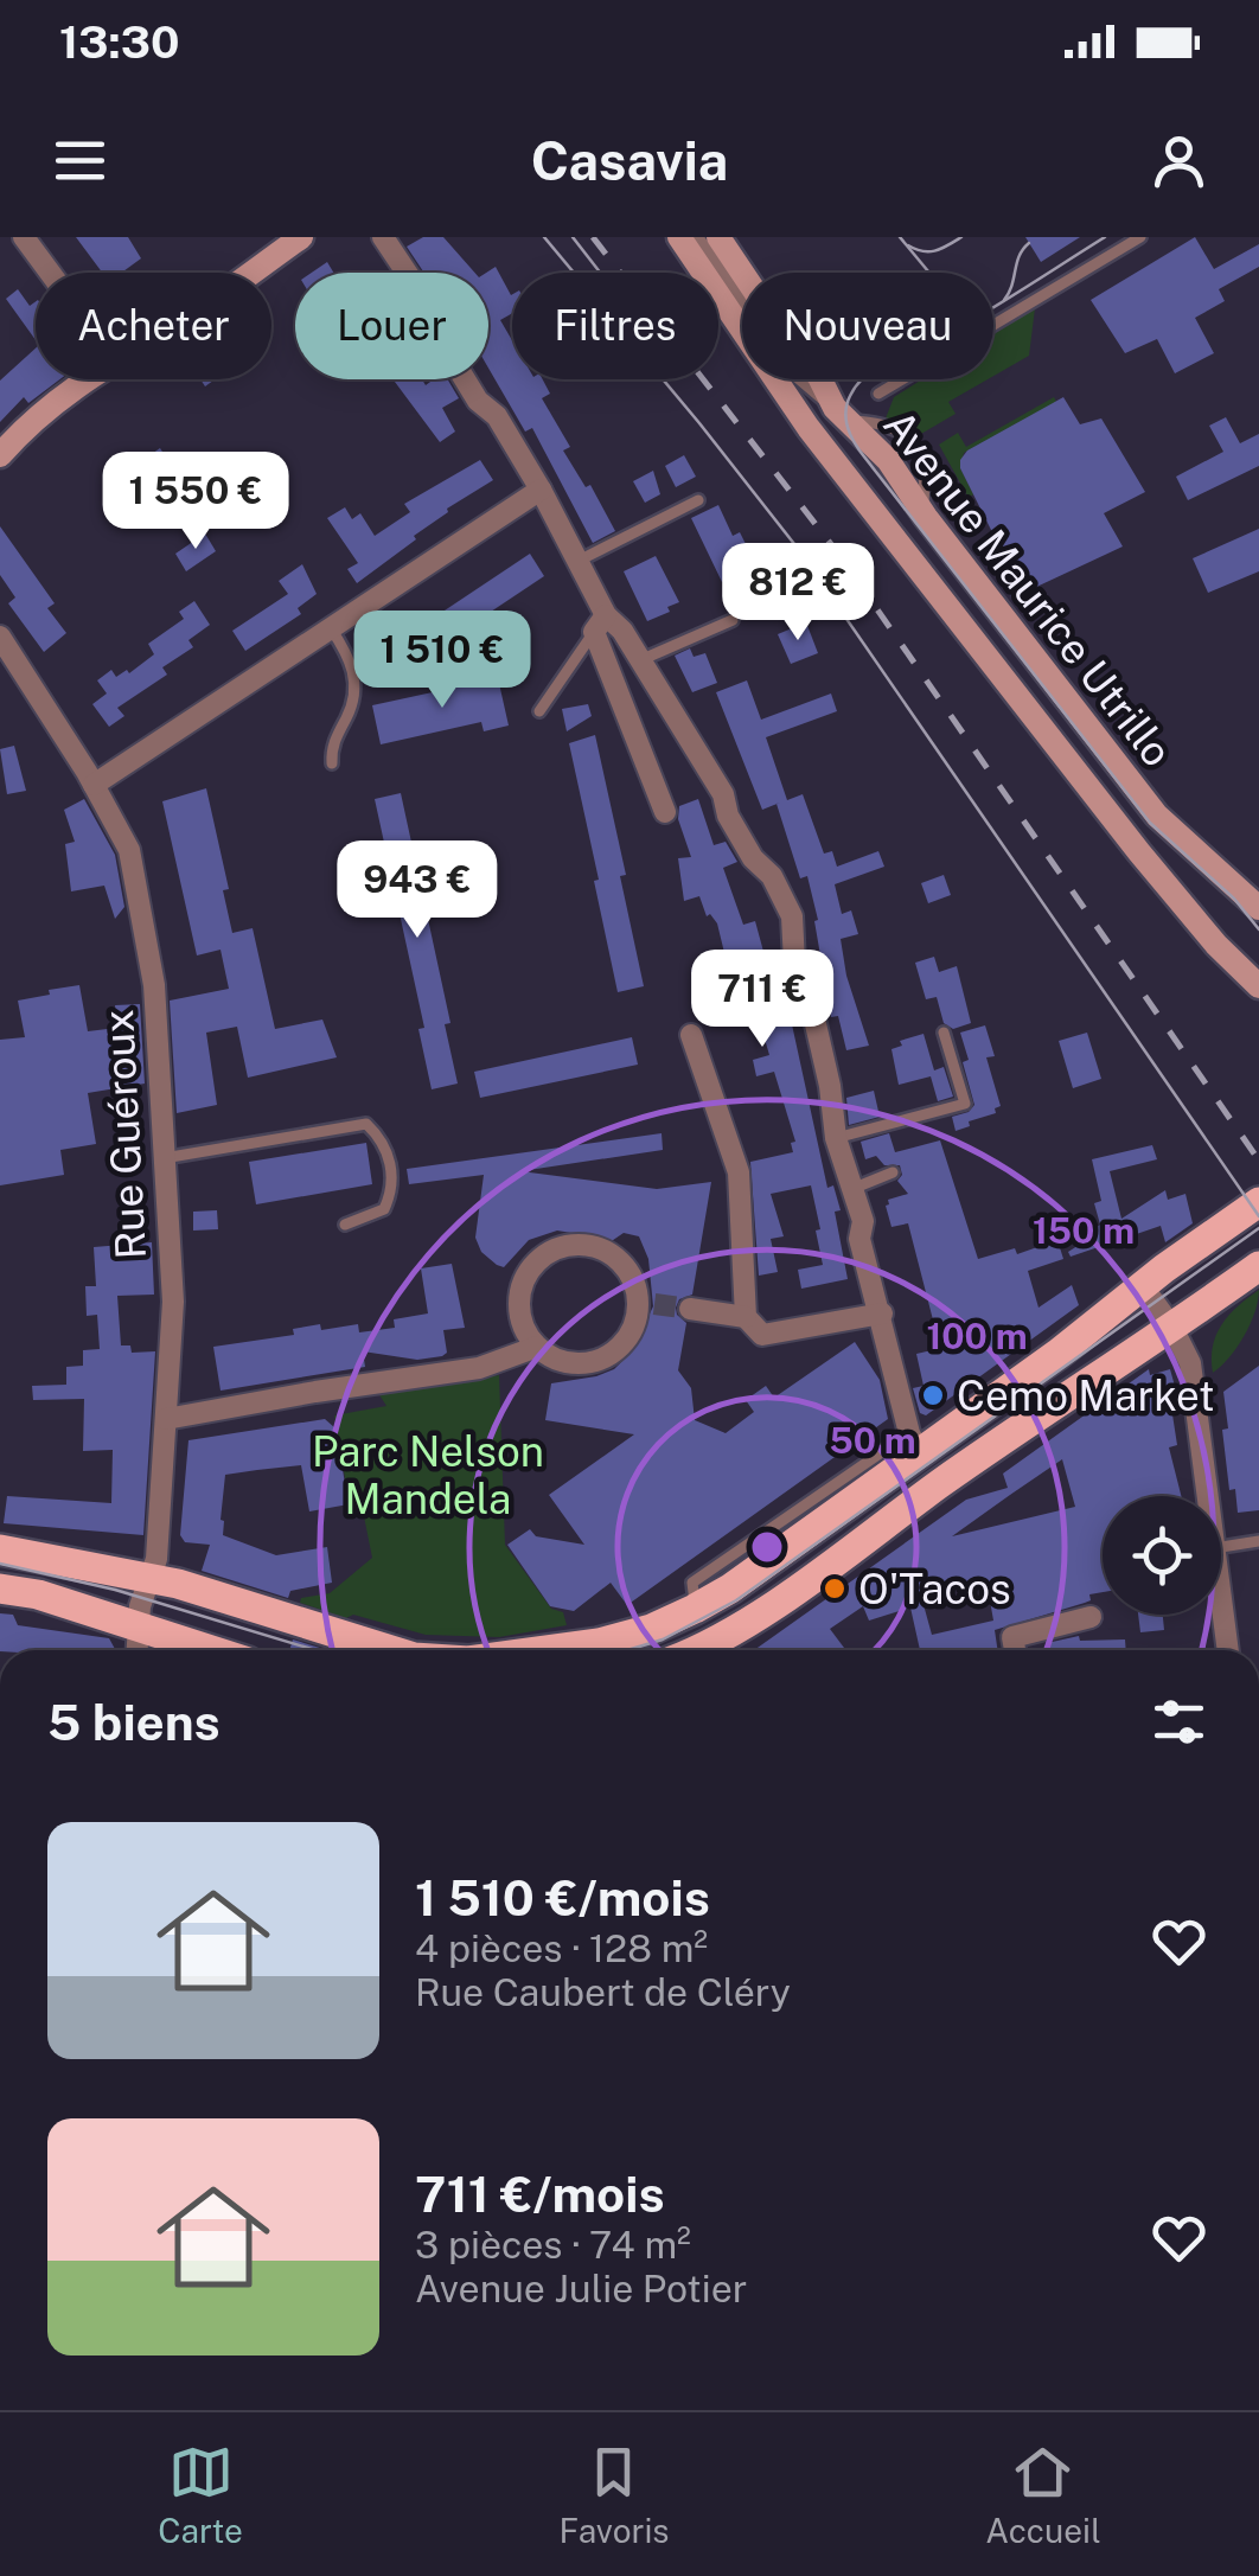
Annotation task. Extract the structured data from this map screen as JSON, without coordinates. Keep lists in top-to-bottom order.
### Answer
{
  "streets": {
    "street": ["Avenue Maurice Utrillo", "Rue Guéroux"]
  },
  "parks": ["Parc Nelson Mandela"],
  "places": ["Cemo Market", "O'Tacos"],
  "page": {
    "status": "13:30",
    "header": "Casavia",
    "chip": [
      "Acheter",
      "Louer",
      "Filtres",
      "Nouveau"
    ],
    "price": [
      "1 550 €",
      "812 €",
      "1 510 €",
      "943 €",
      "711 €"
    ],
    "heading": "5 biens",
    "list": [
      {
        "name": "1 510 €/mois",
        "note": "4 pièces · 128 m² · Rue Caubert de Cléry"
      },
      {
        "name": "711 €/mois",
        "note": "3 pièces · 74 m² · Avenue Julie Potier"
      }
    ],
    "tabs": ["Carte", "Favoris", "Accueil"]
  },
  "rings": ["150 m", "100 m", "50 m"]
}
